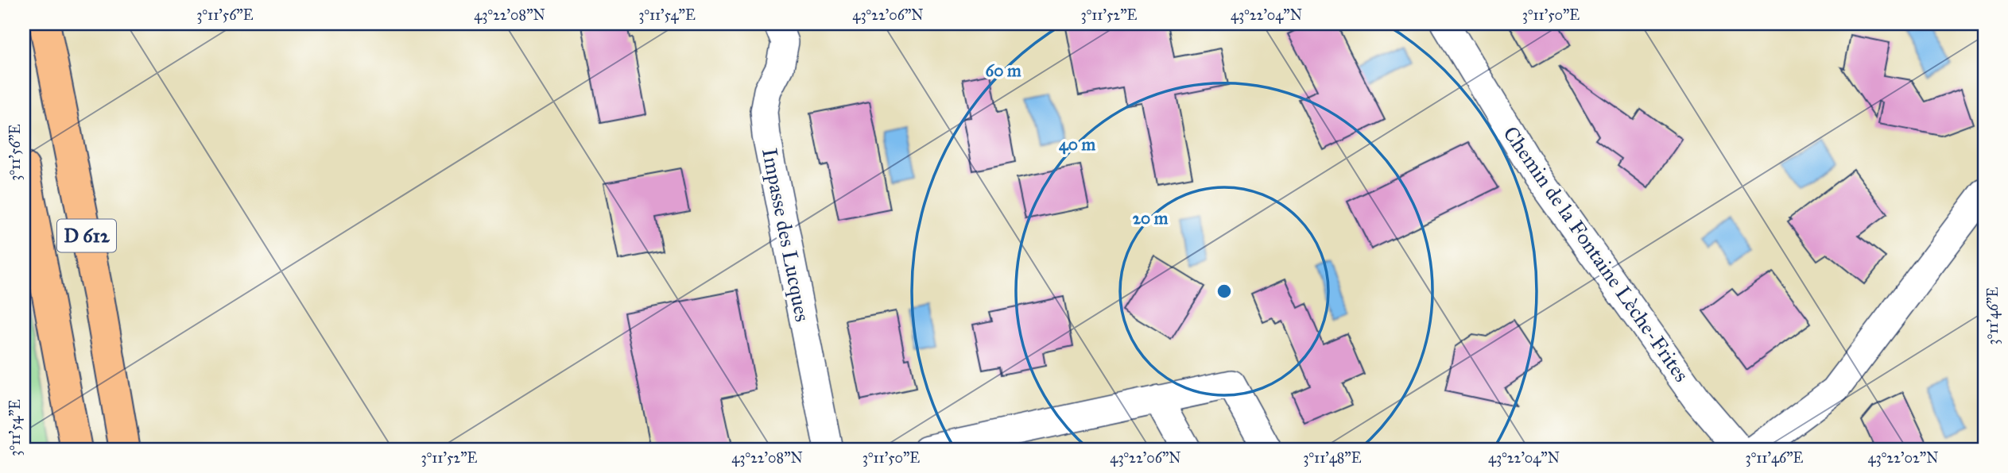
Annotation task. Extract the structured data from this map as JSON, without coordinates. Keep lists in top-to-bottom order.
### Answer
{
  "streets": {
    "highway": ["D 612"],
    "street": ["Impasse des Lucques", "Chemin de la Fontaine Lèche-Frites"]
  },
  "coordinates": [
    "3°11'56\"E",
    "43°22'08\"N",
    "3°11'54\"E",
    "43°22'06\"N",
    "3°11'52\"E",
    "43°22'04\"N",
    "3°11'50\"E",
    "3°11'46\"E",
    "3°11'48\"E",
    "43°22'02\"N"
  ],
  "rings": ["60 m", "40 m", "20 m"]
}
